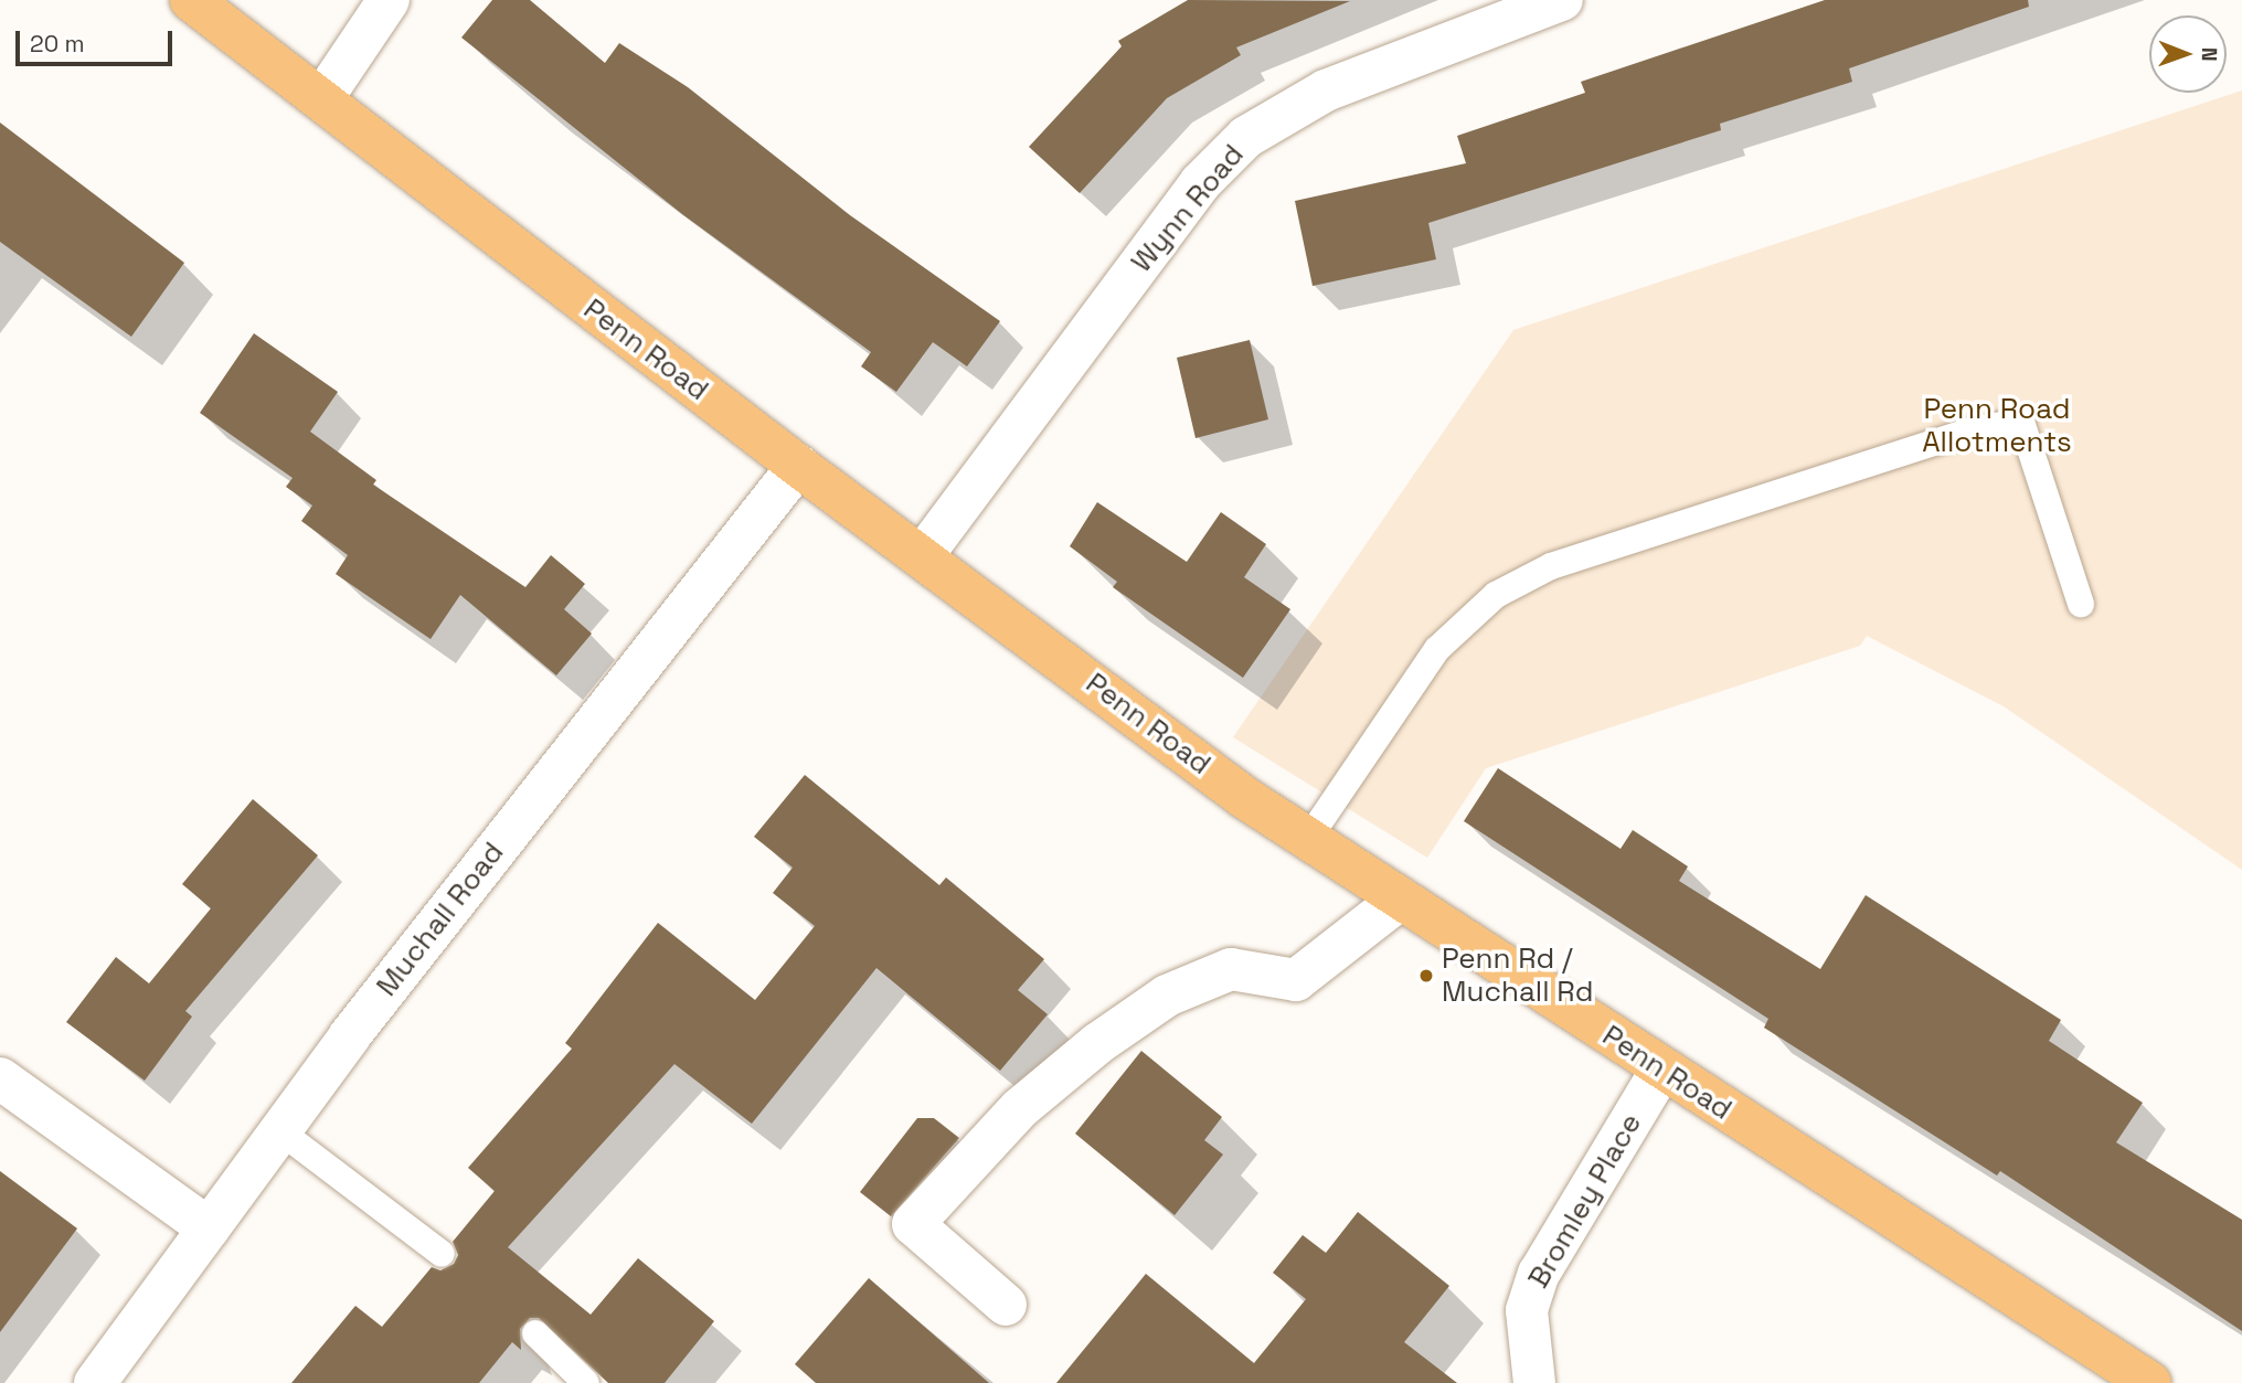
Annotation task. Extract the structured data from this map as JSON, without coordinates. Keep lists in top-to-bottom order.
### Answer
{
  "streets": {
    "highway": ["Penn Road"],
    "street": ["Wynn Road", "Muchall Road", "Bromley Place"]
  },
  "crossings": [
    ["Wynn Road", "Penn Road"],
    ["Penn Road", "Muchall Road"],
    ["Penn Road", "Bromley Place"]
  ],
  "parks": ["Penn Road Allotments"],
  "places": ["Penn Rd / Muchall Rd"],
  "scale_bar": "20 m",
  "north": "right"
}
